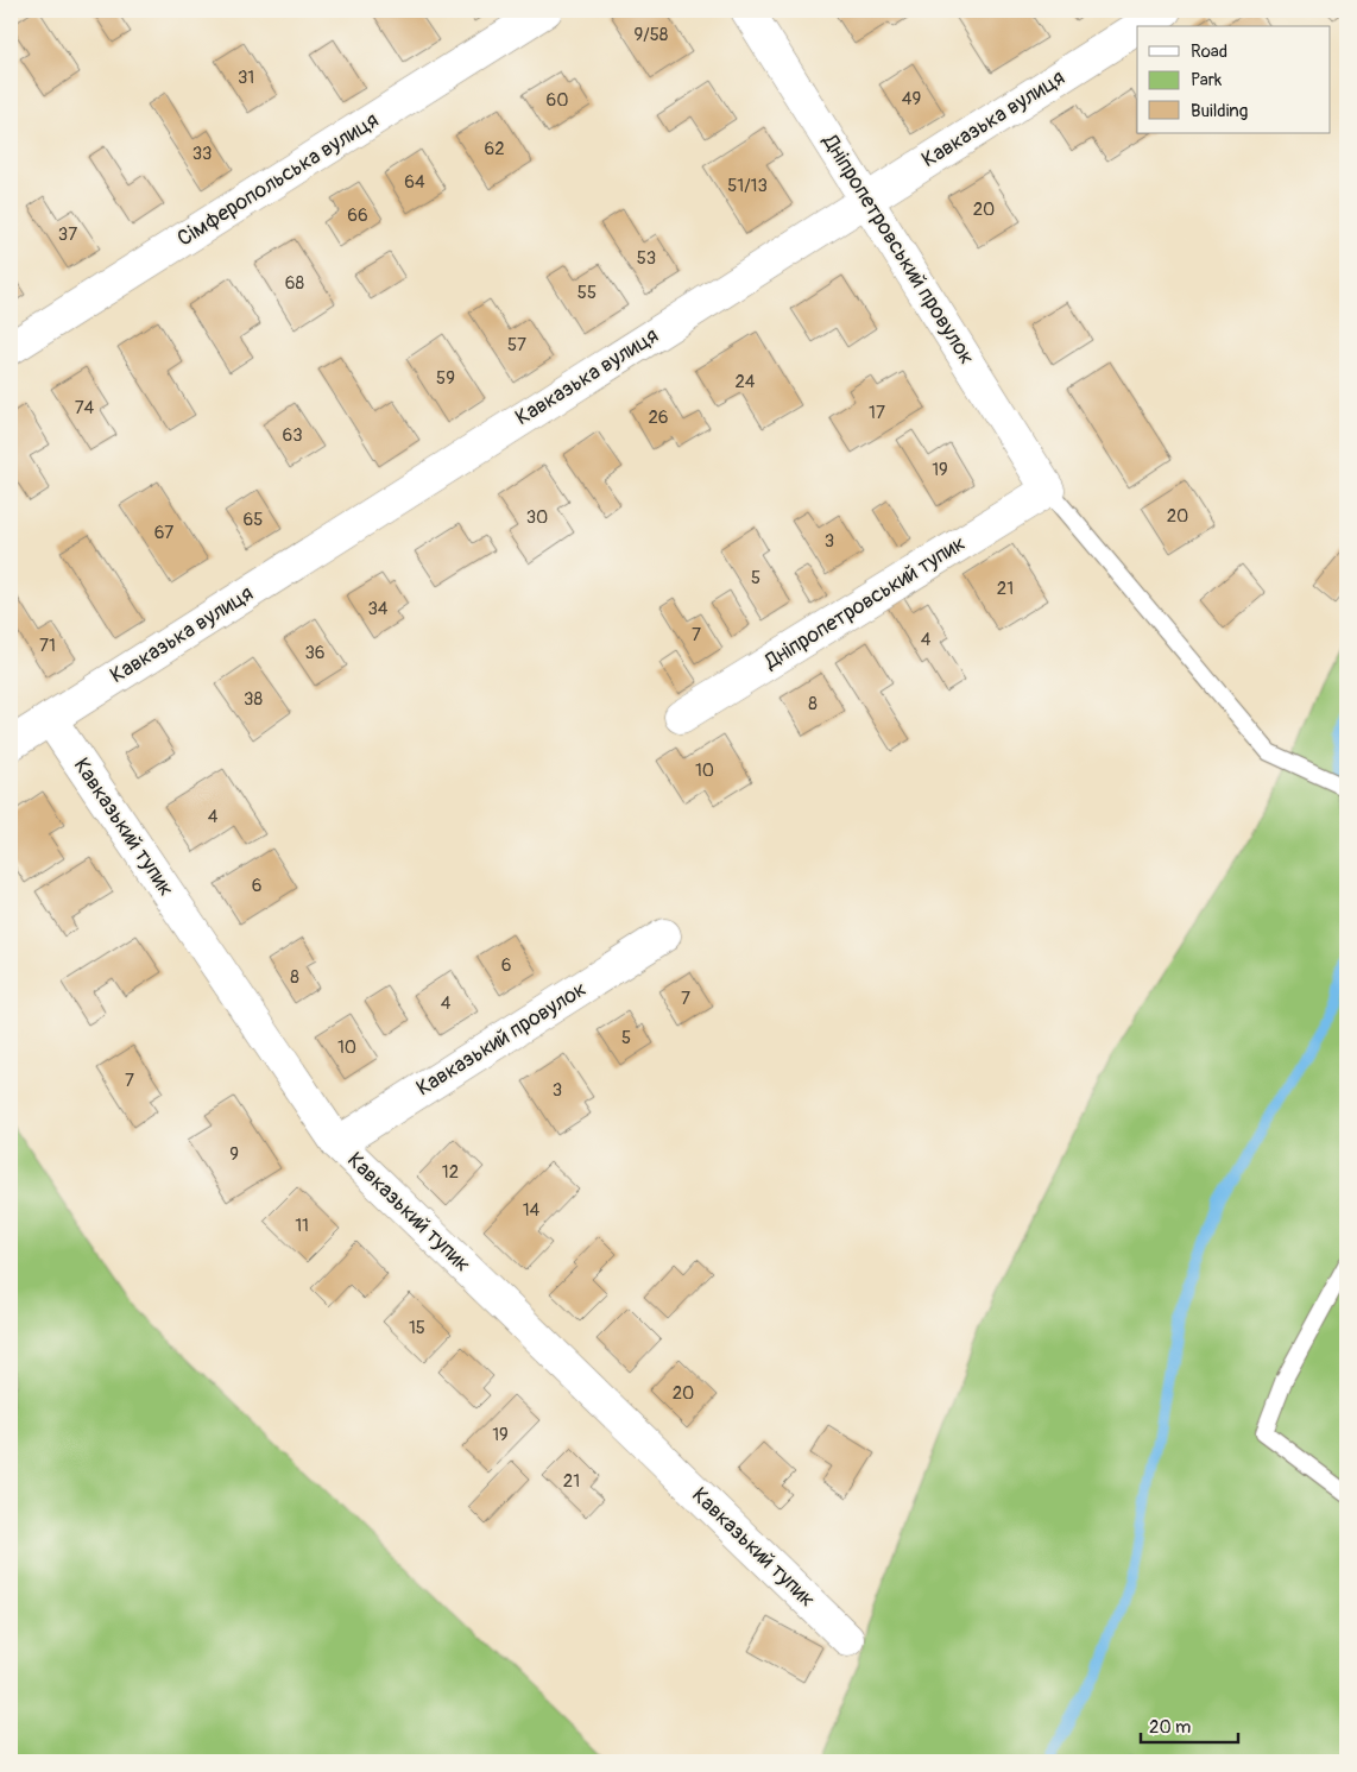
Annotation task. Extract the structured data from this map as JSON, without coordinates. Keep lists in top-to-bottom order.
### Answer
{
  "streets": {
    "street": [
      "Кавказька вулиця",
      "Сімферопольська вулиця",
      "Дніпропетровський провулок",
      "Дніпропетровський тупик",
      "Кавказький тупик",
      "Кавказький провулок"
    ]
  },
  "crossings": [
    ["Кавказька вулиця", "Дніпропетровський провулок"],
    ["Кавказька вулиця", "Кавказький тупик"],
    ["Дніпропетровський провулок", "Дніпропетровський тупик"],
    ["Кавказький тупик", "Кавказький провулок"]
  ],
  "house_numbers": [
    "9/58",
    "31",
    "49",
    "60",
    "62",
    "33",
    "64",
    "51/13",
    "20",
    "66",
    "37",
    "53",
    "68",
    "55",
    "57",
    "59",
    "24",
    "74",
    "17",
    "26",
    "63",
    "19",
    "20",
    "30",
    "65",
    "67",
    "3",
    "5",
    "21",
    "34",
    "7",
    "4",
    "71",
    "36",
    "38",
    "8",
    "10",
    "4",
    "6",
    "6",
    "8",
    "7",
    "4",
    "5",
    "10",
    "7",
    "3",
    "9",
    "12",
    "14",
    "11",
    "15",
    "20",
    "19",
    "21"
  ],
  "legend": ["Road", "Park", "Building"],
  "scale_bar": "20 m"
}
